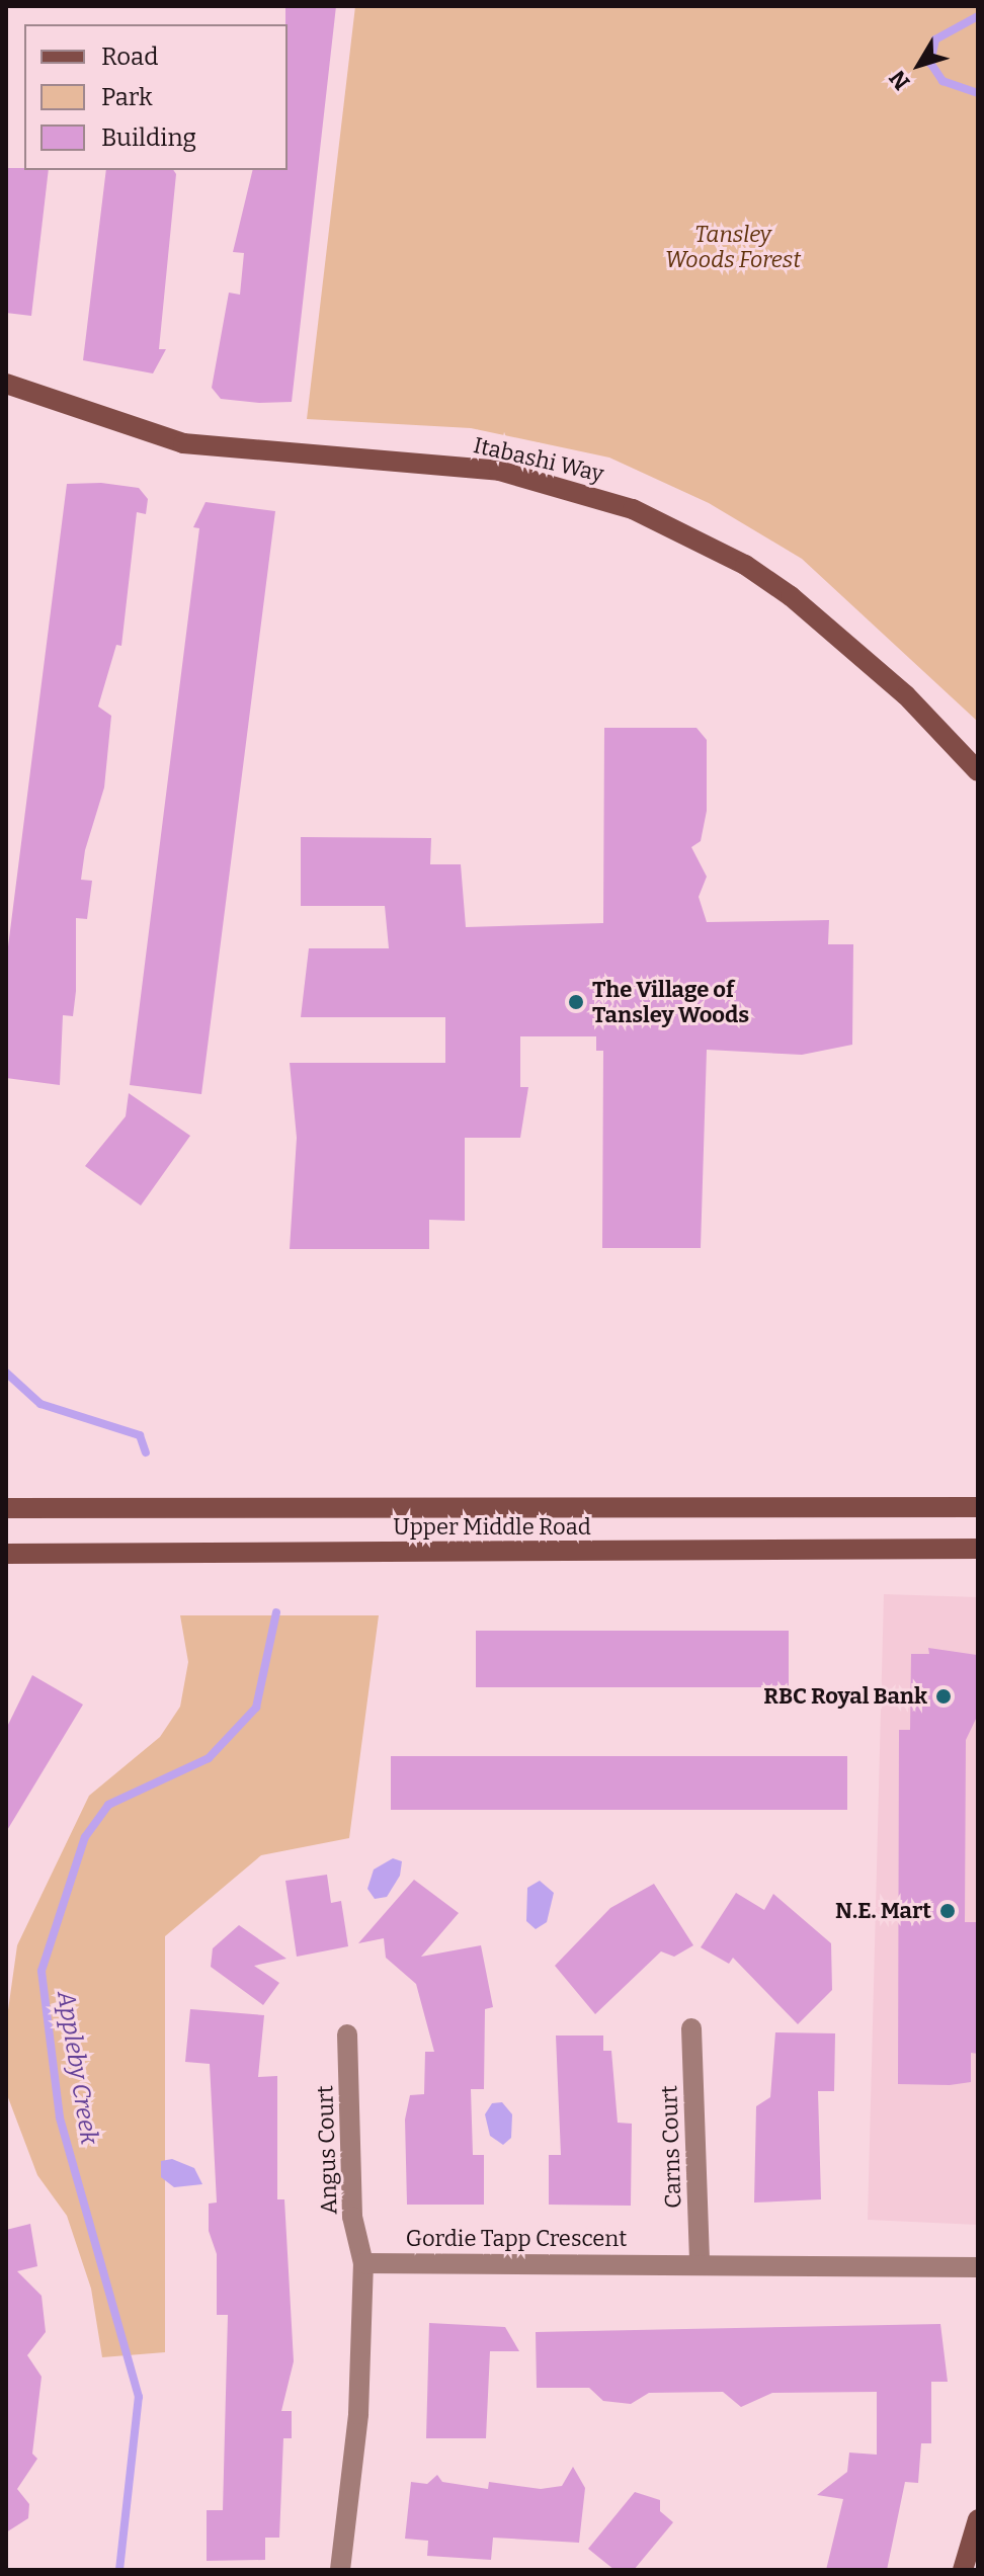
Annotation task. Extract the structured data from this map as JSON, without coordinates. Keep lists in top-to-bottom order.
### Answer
{
  "streets": {
    "main road": ["Itabashi Way", "Upper Middle Road"],
    "street": ["Carns Court", "Angus Court", "Gordie Tapp Crescent"]
  },
  "crossings": [
    ["Carns Court", "Gordie Tapp Crescent"],
    ["Angus Court", "Gordie Tapp Crescent"]
  ],
  "water": ["Appleby Creek"],
  "parks": ["Tansley Woods Forest"],
  "places": ["The Village of Tansley Woods", "RBC Royal Bank", "N.E. Mart"],
  "legend": ["Road", "Park", "Building"],
  "north": "bottom left"
}
